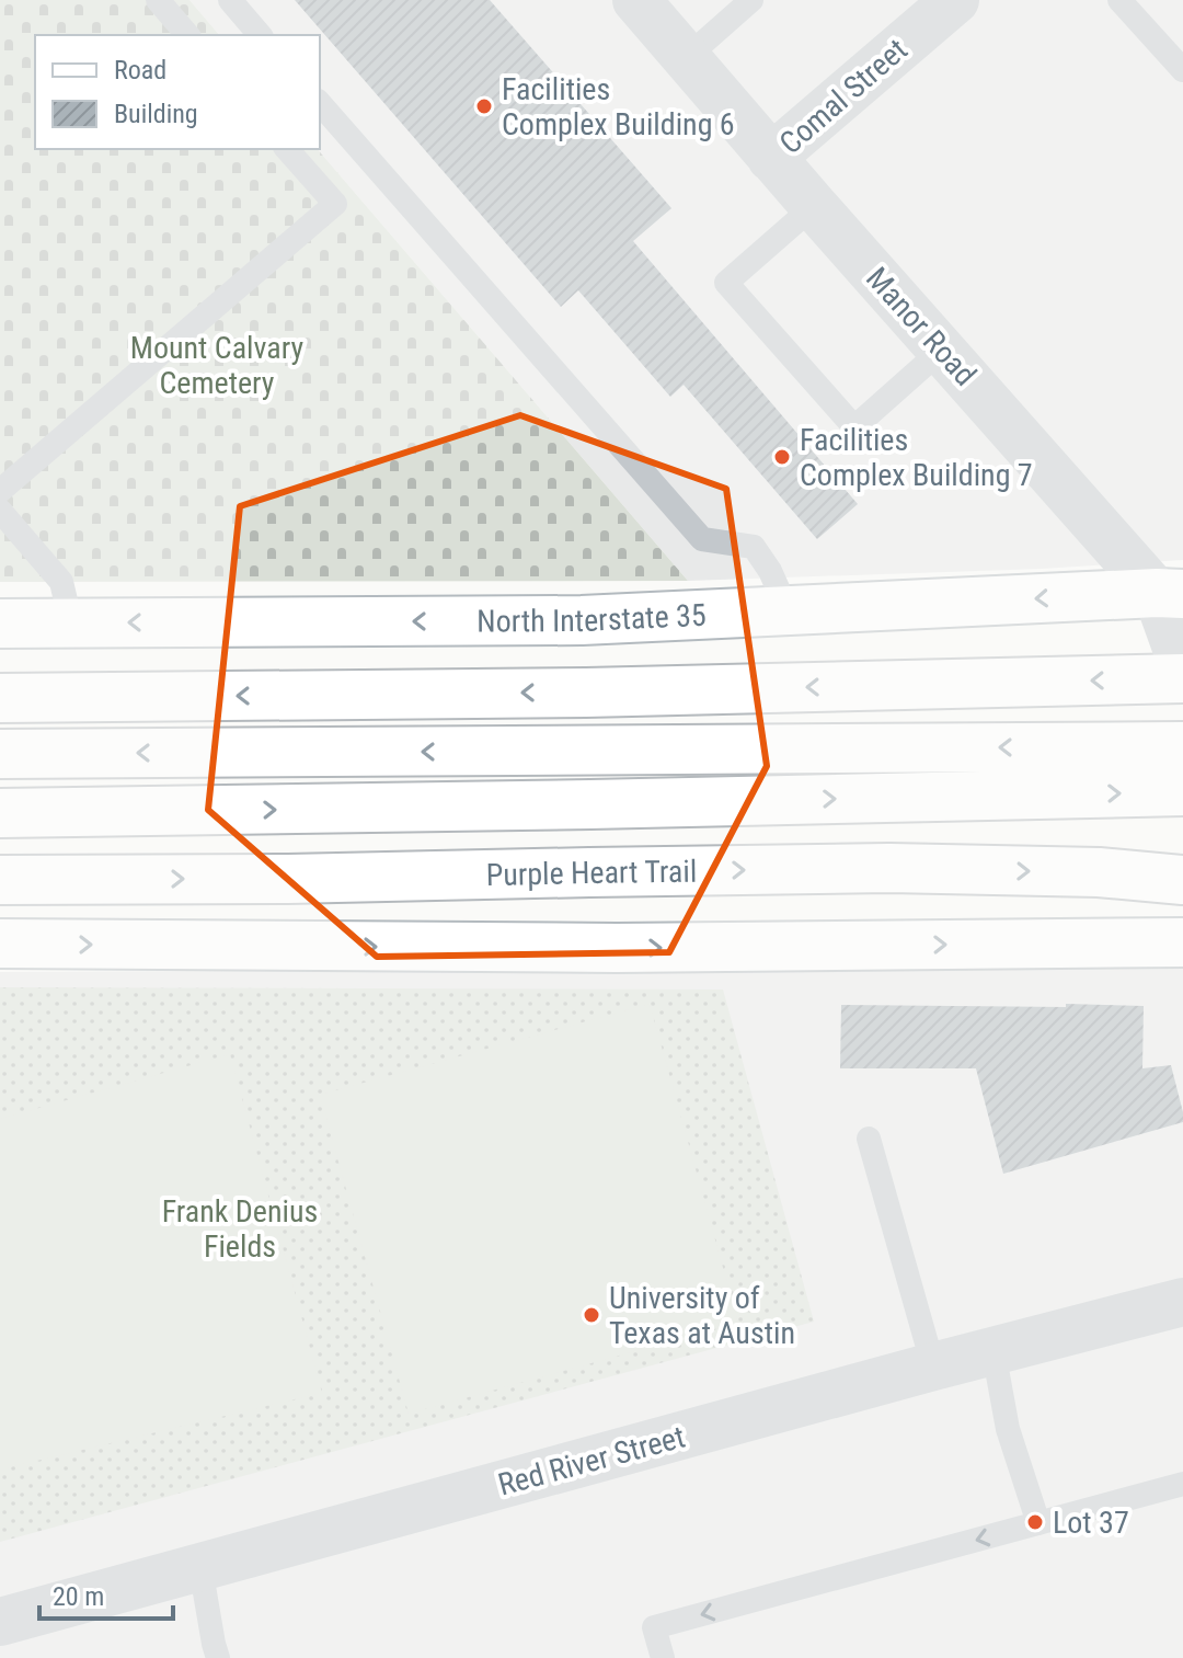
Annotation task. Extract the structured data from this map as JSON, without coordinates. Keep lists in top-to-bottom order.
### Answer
{
  "streets": {
    "main road": ["North Interstate 35", "Purple Heart Trail"],
    "street": ["Comal Street", "Manor Road", "Red River Street"]
  },
  "crossings": [
    ["Comal Street", "Manor Road"],
    ["Manor Road", "North Interstate 35"]
  ],
  "parks": ["Mount Calvary Cemetery", "Frank Denius Fields"],
  "places": [
    "Facilities Complex Building 6",
    "Facilities Complex Building 7",
    "University of Texas at Austin",
    "Lot 37"
  ],
  "legend": ["Road", "Building"],
  "scale_bar": "20 m"
}
